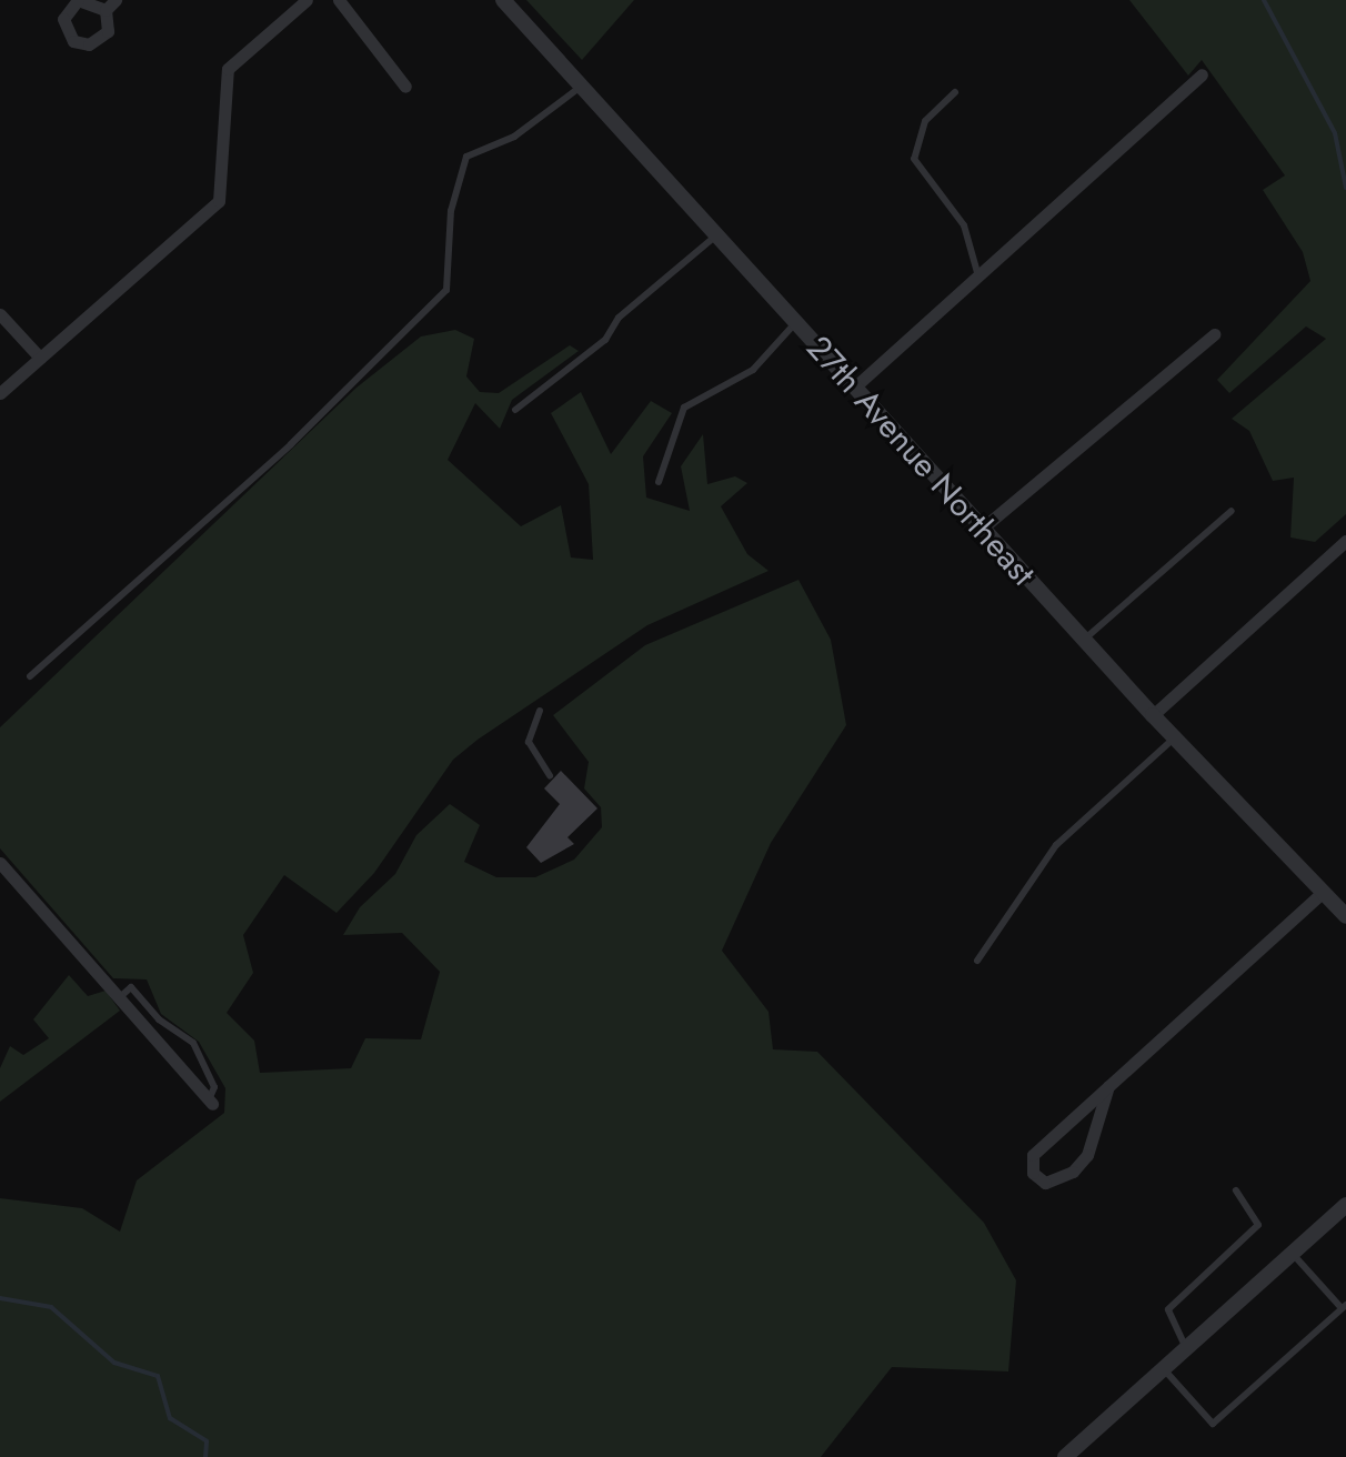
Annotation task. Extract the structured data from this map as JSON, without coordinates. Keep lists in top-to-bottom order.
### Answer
{
  "streets": {
    "street": ["27th Avenue Northeast"]
  }
}
